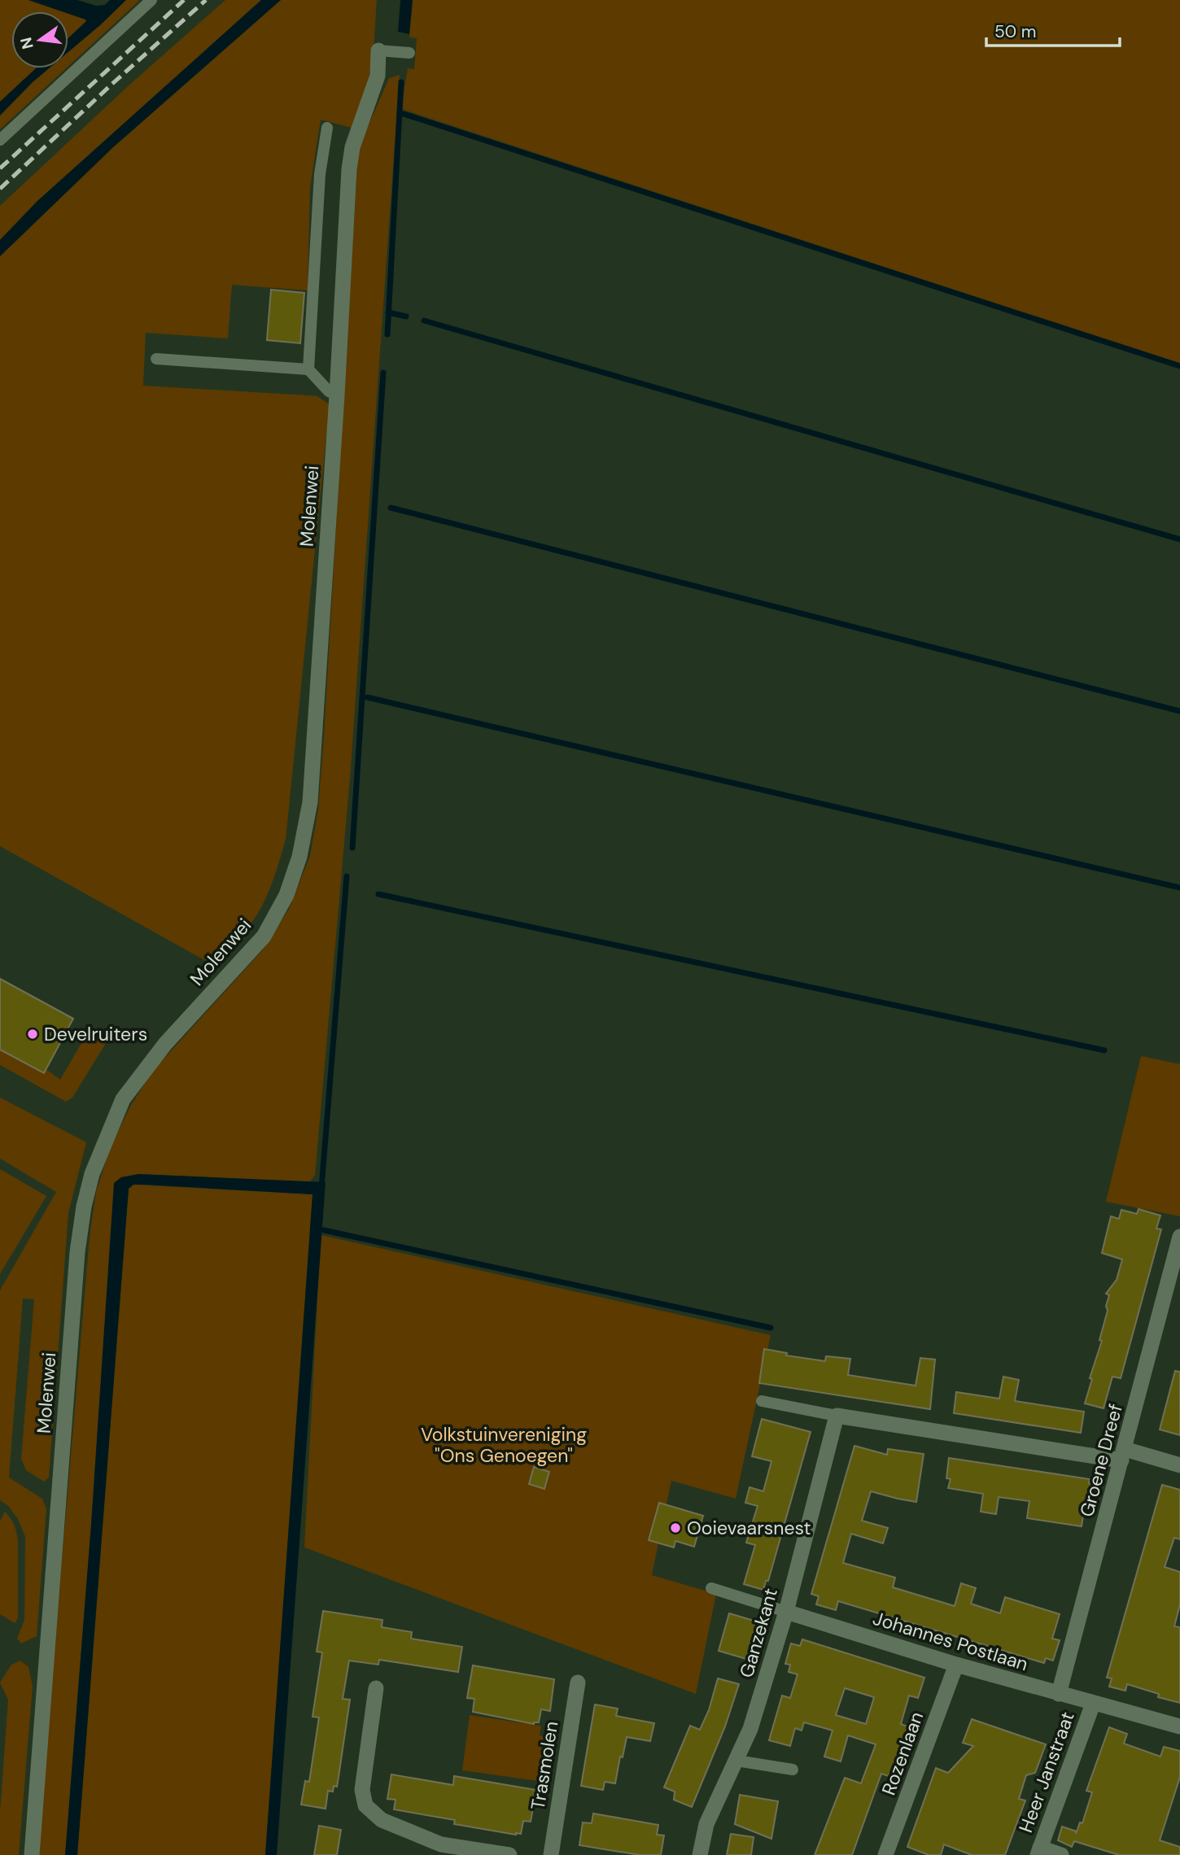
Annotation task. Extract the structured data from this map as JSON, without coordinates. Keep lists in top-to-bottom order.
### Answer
{
  "streets": {
    "street": [
      "Molenwei",
      "Groene Dreef",
      "Ganzekant",
      "Johannes Postlaan",
      "Rozenlaan",
      "Trasmolen",
      "Heer Janstraat"
    ]
  },
  "crossings": [
    ["Groene Dreef", "Johannes Postlaan"],
    ["Ganzekant", "Johannes Postlaan"],
    ["Johannes Postlaan", "Rozenlaan"],
    ["Johannes Postlaan", "Heer Janstraat"]
  ],
  "parks": ["Volkstuinvereniging \"Ons Genoegen\""],
  "places": ["Develruiters", "Ooievaarsnest"],
  "scale_bar": "50 m",
  "north": "left"
}
